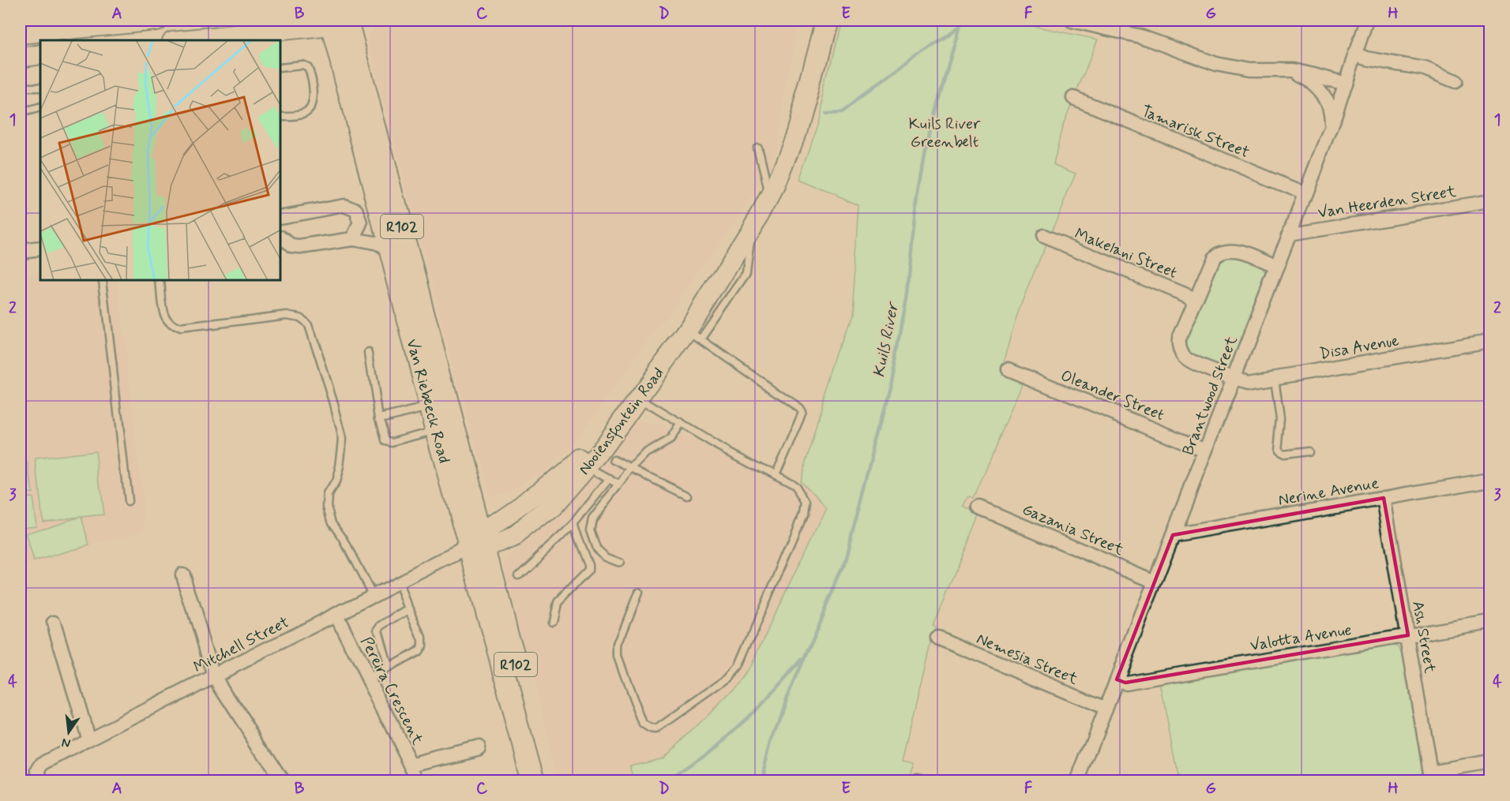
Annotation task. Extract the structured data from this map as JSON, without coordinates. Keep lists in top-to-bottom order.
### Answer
{
  "streets": {
    "main road": ["R102", "Van Riebeeck Road"],
    "street": [
      "Tamarisk Street",
      "Van Heerden Street",
      "Makelani Street",
      "Disa Avenue",
      "Oleander Street",
      "Brantwood Street",
      "Nooiensfontein Road",
      "Nerine Avenue",
      "Gazania Street",
      "Valotta Avenue",
      "Ash Street",
      "Mitchell Street",
      "Nemesia Street",
      "Pereira Crescent"
    ]
  },
  "crossings": [
    ["Tamarisk Street", "Brantwood Street"],
    ["Van Heerden Street", "Brantwood Street"],
    ["Disa Avenue", "Brantwood Street"],
    ["Oleander Street", "Brantwood Street"],
    ["Brantwood Street", "Nerine Avenue"],
    ["Brantwood Street", "Gazania Street"],
    ["Brantwood Street", "Valotta Avenue"],
    ["Brantwood Street", "Nemesia Street"],
    ["Van Riebeeck Road", "Nooiensfontein Road"],
    ["Van Riebeeck Road", "Mitchell Street"],
    ["Nooiensfontein Road", "Mitchell Street"],
    ["Nerine Avenue", "Ash Street"],
    ["Valotta Avenue", "Ash Street"],
    ["Mitchell Street", "Pereira Crescent"]
  ],
  "water": ["Kuils River"],
  "parks": ["Kuils River Greenbelt"],
  "north": "bottom",
  "grid": {
    "columns": [
      "A",
      "B",
      "C",
      "D",
      "E",
      "F",
      "G",
      "H"
    ],
    "rows": [
      "1",
      "2",
      "3",
      "4"
    ]
  }
}
